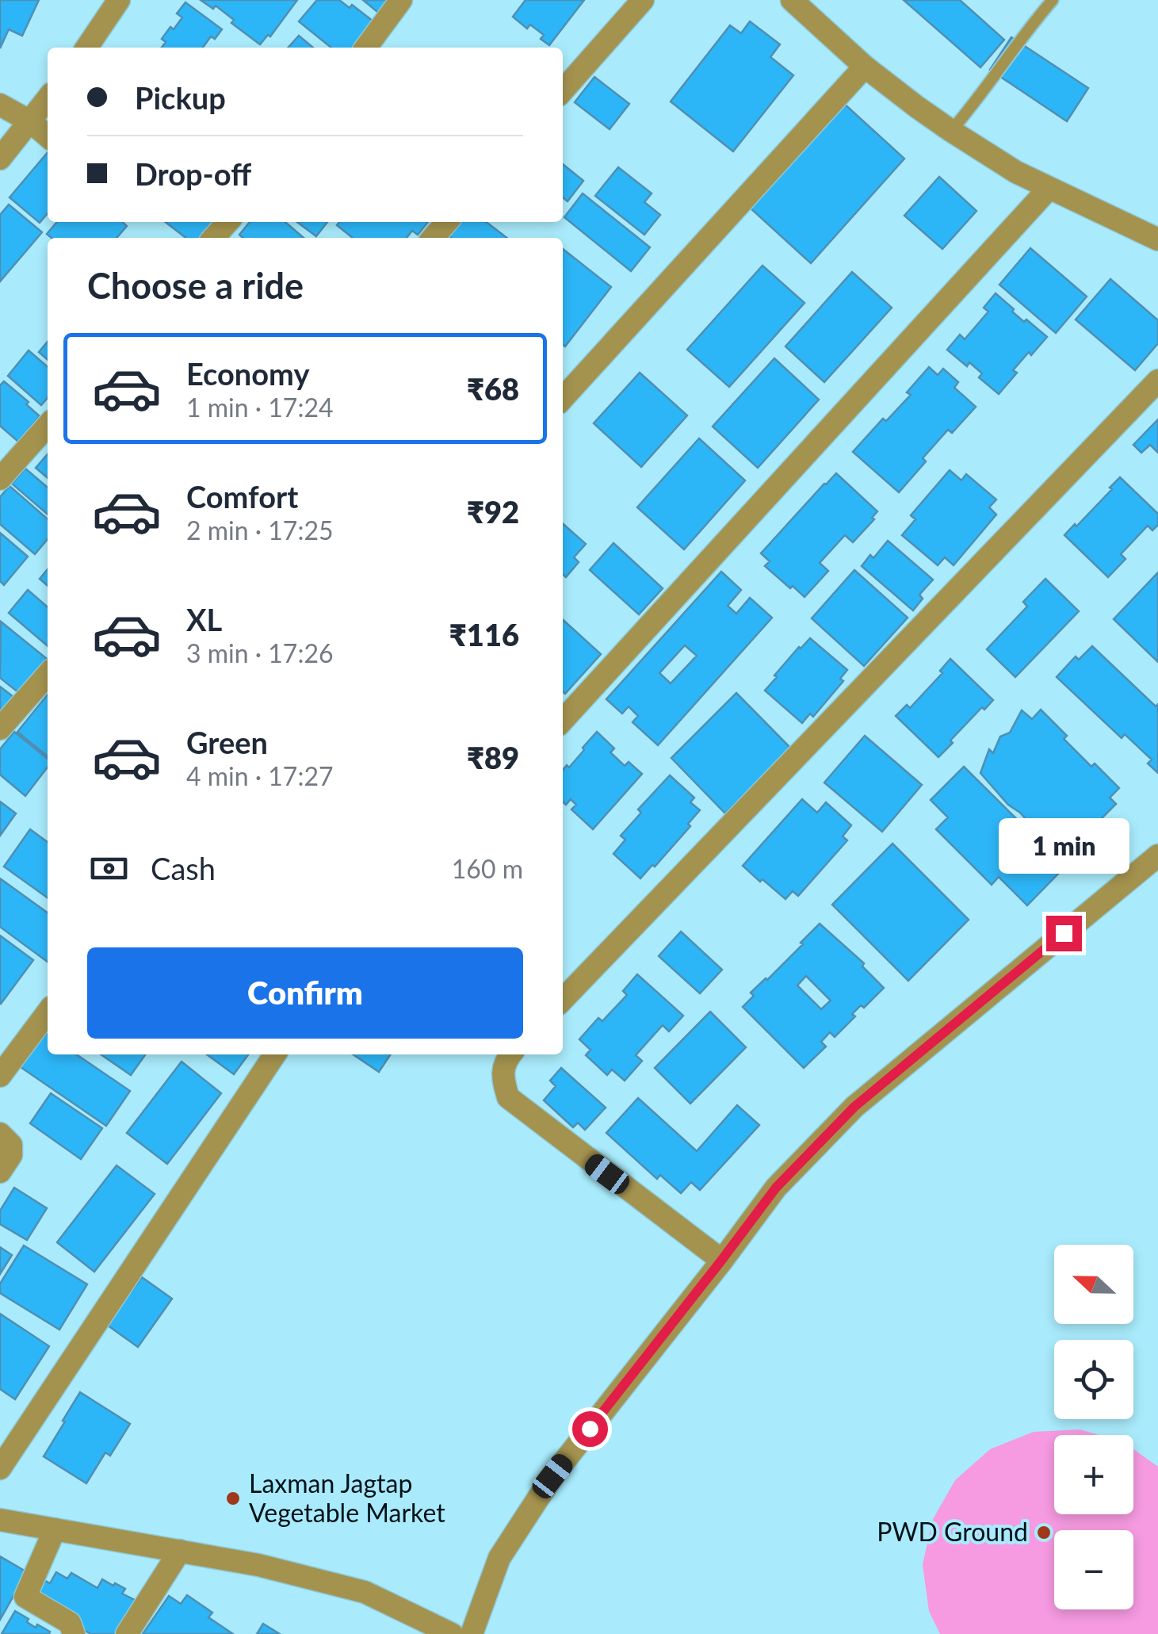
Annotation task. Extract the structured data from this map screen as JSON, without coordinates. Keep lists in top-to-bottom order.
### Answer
{
  "places": ["Laxman Jagtap Vegetable Market", "PWD Ground"],
  "north": "left",
  "page": {
    "banner": ["Pickup", "Drop-off"],
    "heading": "Choose a ride",
    "list": [
      {
        "name": "Economy",
        "note": "1 min · 17:24",
        "value": "₹68"
      },
      {
        "name": "Comfort",
        "note": "2 min · 17:25",
        "value": "₹92"
      },
      {
        "name": "XL",
        "note": "3 min · 17:26",
        "value": "₹116"
      },
      {
        "name": "Green",
        "note": "4 min · 17:27",
        "value": "₹89"
      }
    ],
    "bubble": "1 min",
    "pay": ["Cash", "160 m"],
    "buttons": "Confirm",
    "map_buttons": ["+", "−"]
  }
}
